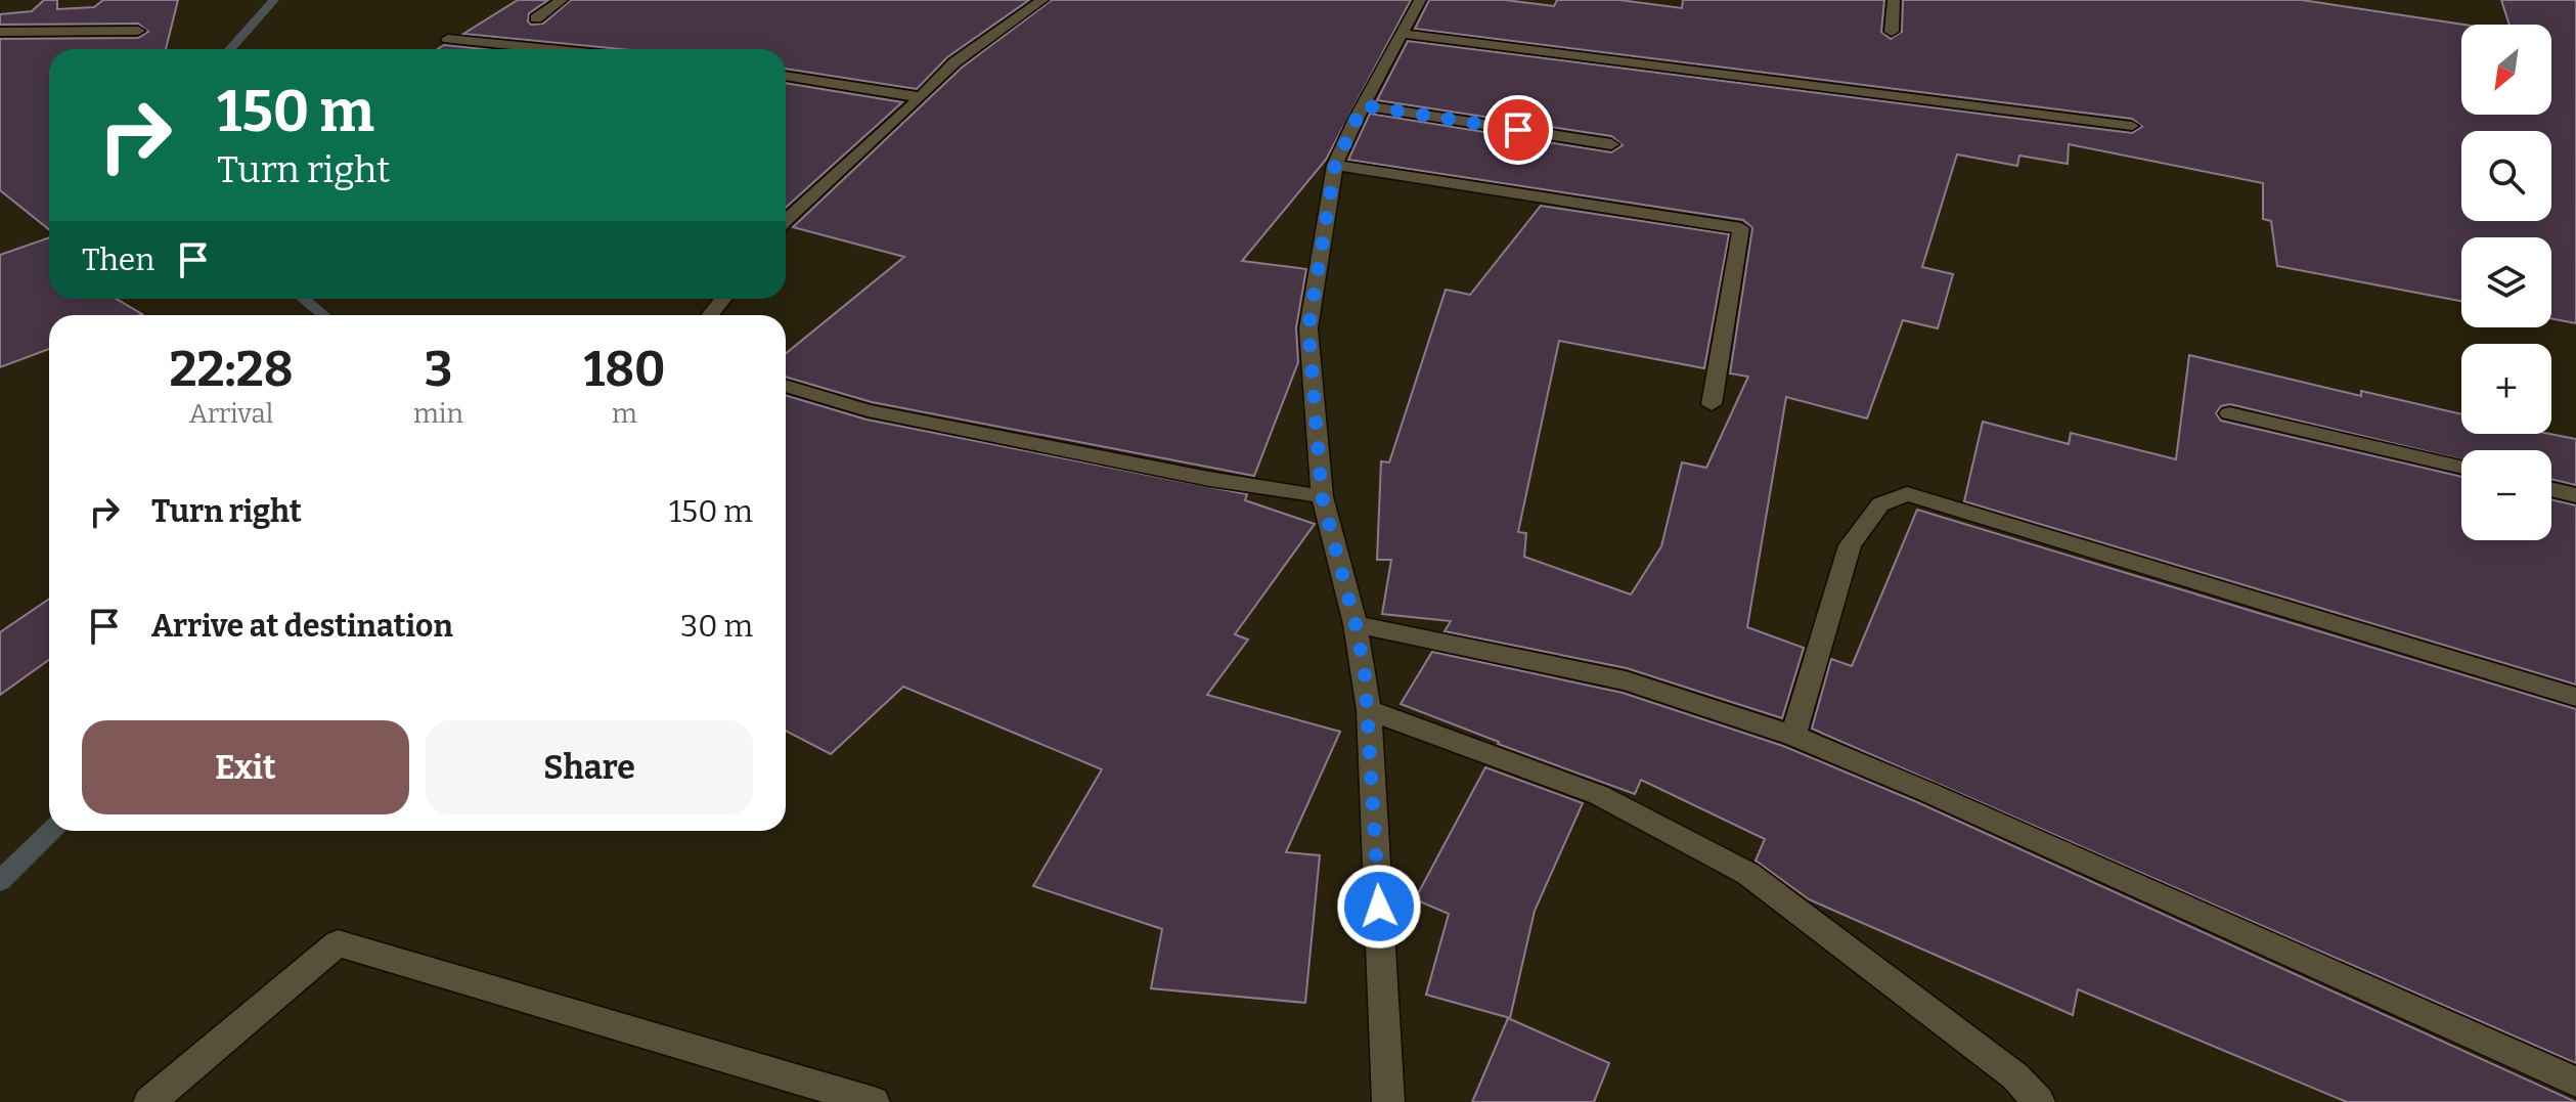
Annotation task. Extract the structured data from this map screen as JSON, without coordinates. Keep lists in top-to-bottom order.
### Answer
{
  "north": "bottom left",
  "page": {
    "map_buttons": ["+", "−"],
    "turn": ["150 m", "Turn right"],
    "then": "Then",
    "eta": [
      "22:28",
      "Arrival",
      "3",
      "min",
      "180",
      "m"
    ],
    "list": [
      {
        "name": "Turn right",
        "value": "150 m"
      },
      {
        "name": "Arrive at destination",
        "value": "30 m"
      }
    ],
    "buttons": ["Exit", "Share"]
  }
}
